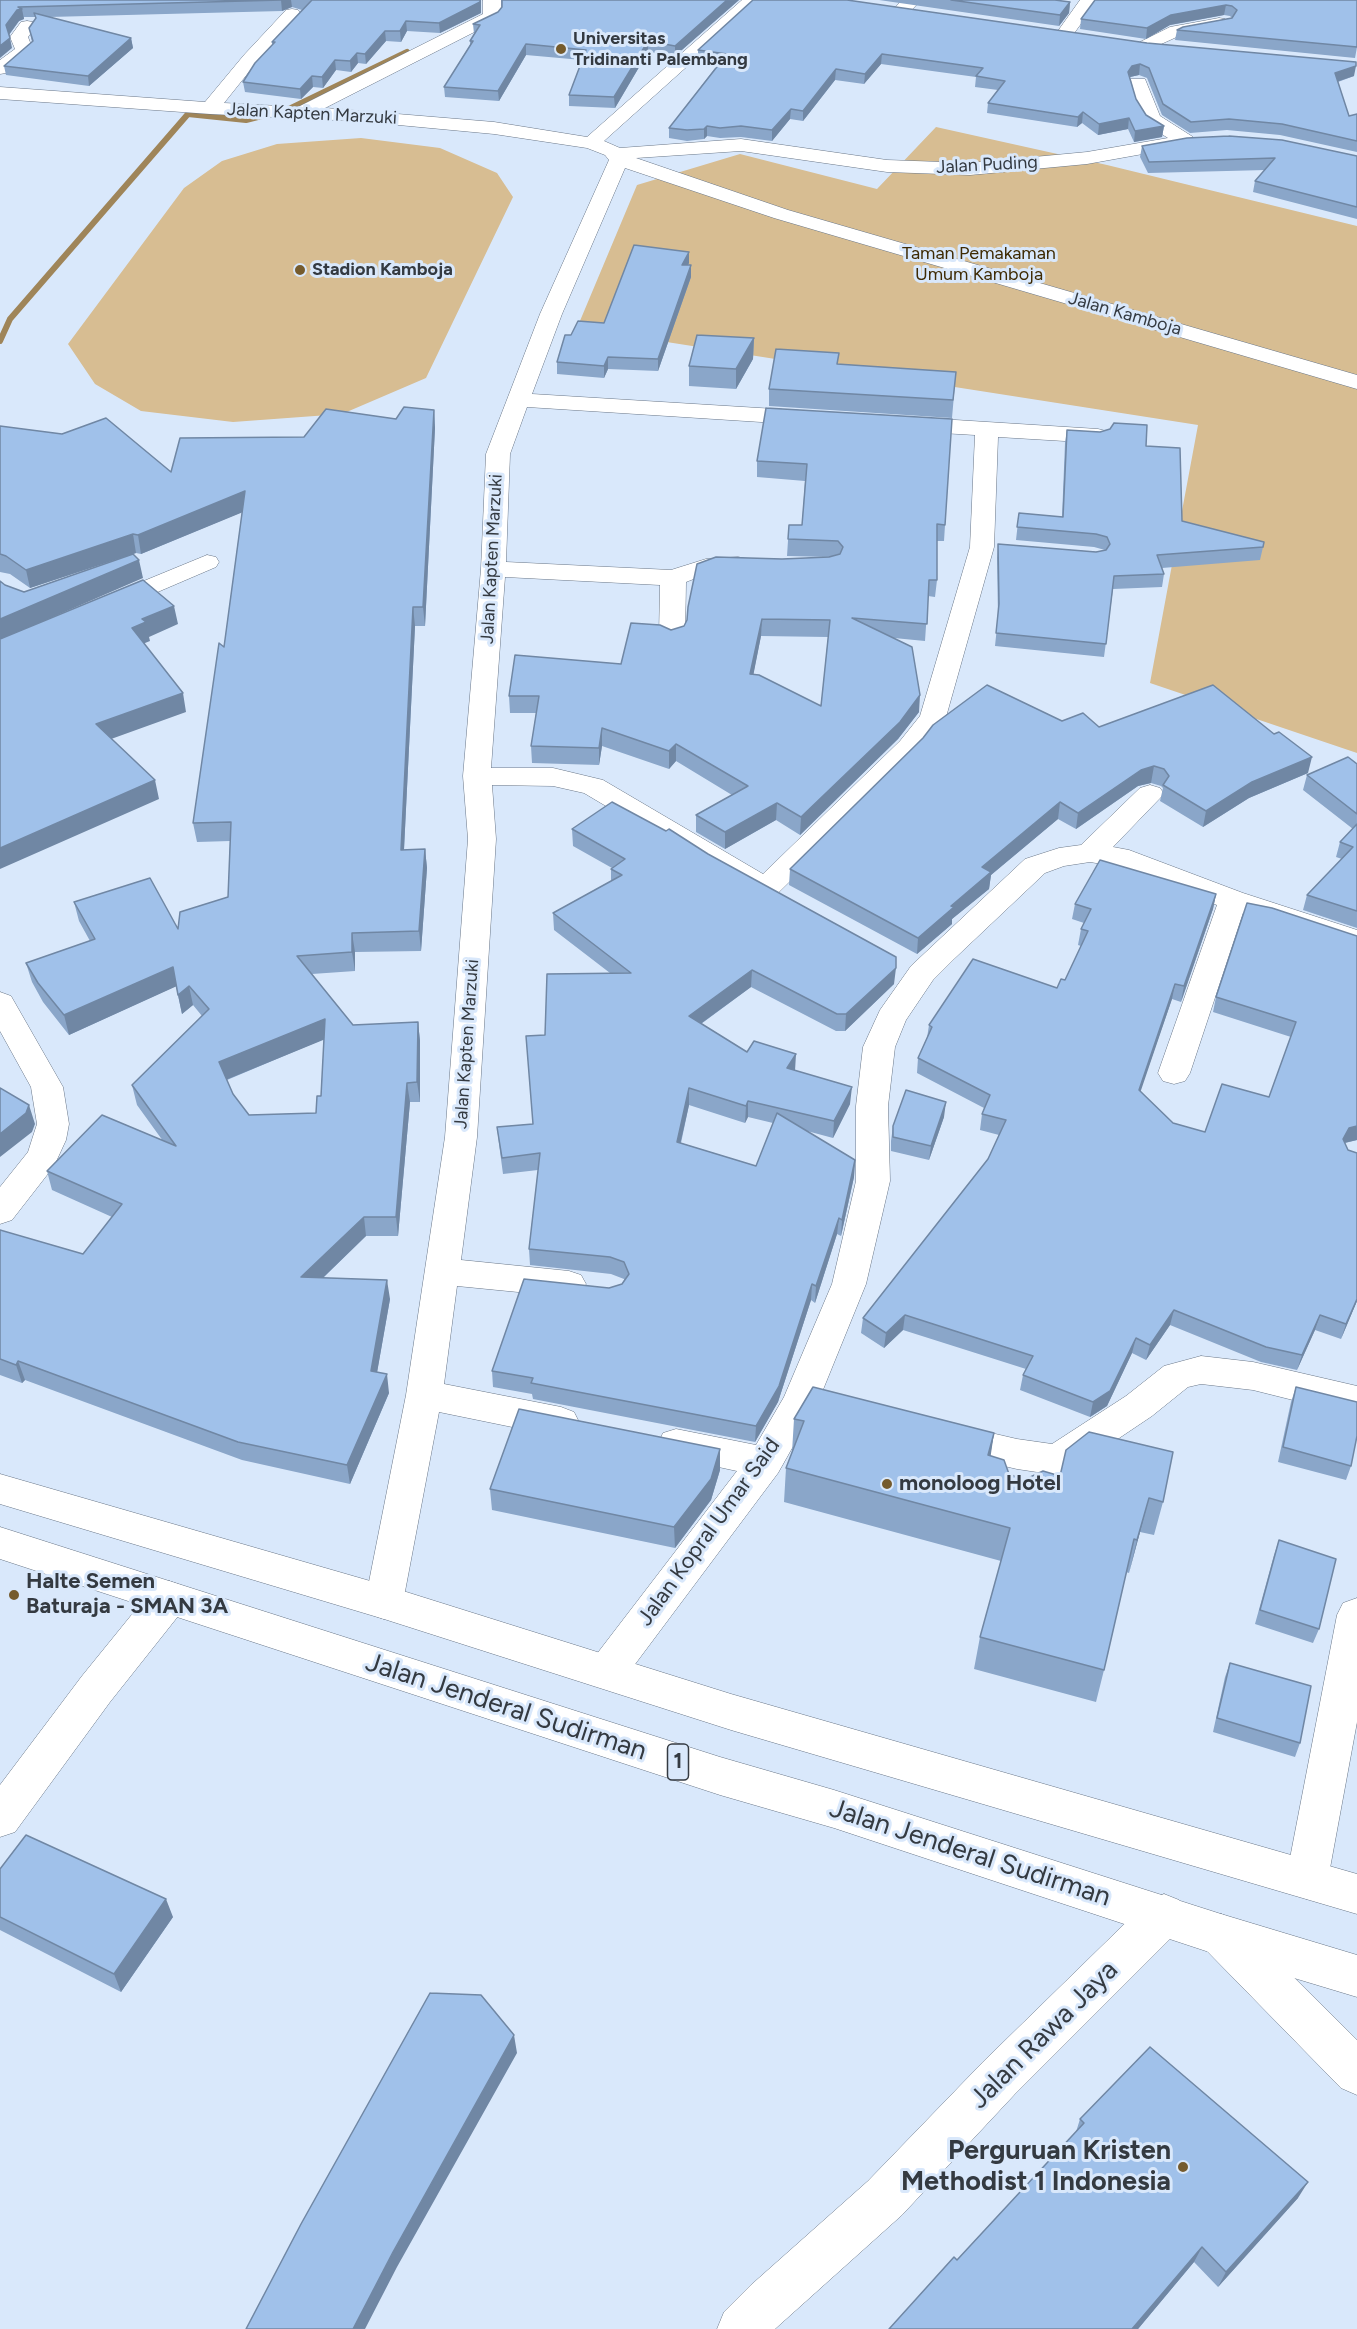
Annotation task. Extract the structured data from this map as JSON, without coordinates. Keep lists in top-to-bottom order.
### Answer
{
  "streets": {
    "main road": [
      "Jalan Kapten Marzuki",
      "Jalan Puding",
      "Jalan Kamboja",
      "Jalan Kopral Umar Said",
      "Jalan Jenderal Sudirman",
      "1",
      "Jalan Rawa Jaya"
    ]
  },
  "crossings": [
    ["Jalan Kapten Marzuki", "Jalan Puding"],
    ["Jalan Kapten Marzuki", "Jalan Kamboja"],
    ["Jalan Puding", "Jalan Kamboja"],
    ["Jalan Jenderal Sudirman", "Jalan Rawa Jaya"]
  ],
  "parks": ["Taman Pemakaman Umum Kamboja"],
  "places": [
    "Universitas Tridinanti Palembang",
    "Stadion Kamboja",
    "monoloog Hotel",
    "Halte Semen Baturaja - SMAN 3A",
    "Perguruan Kristen Methodist 1 Indonesia"
  ]
}
